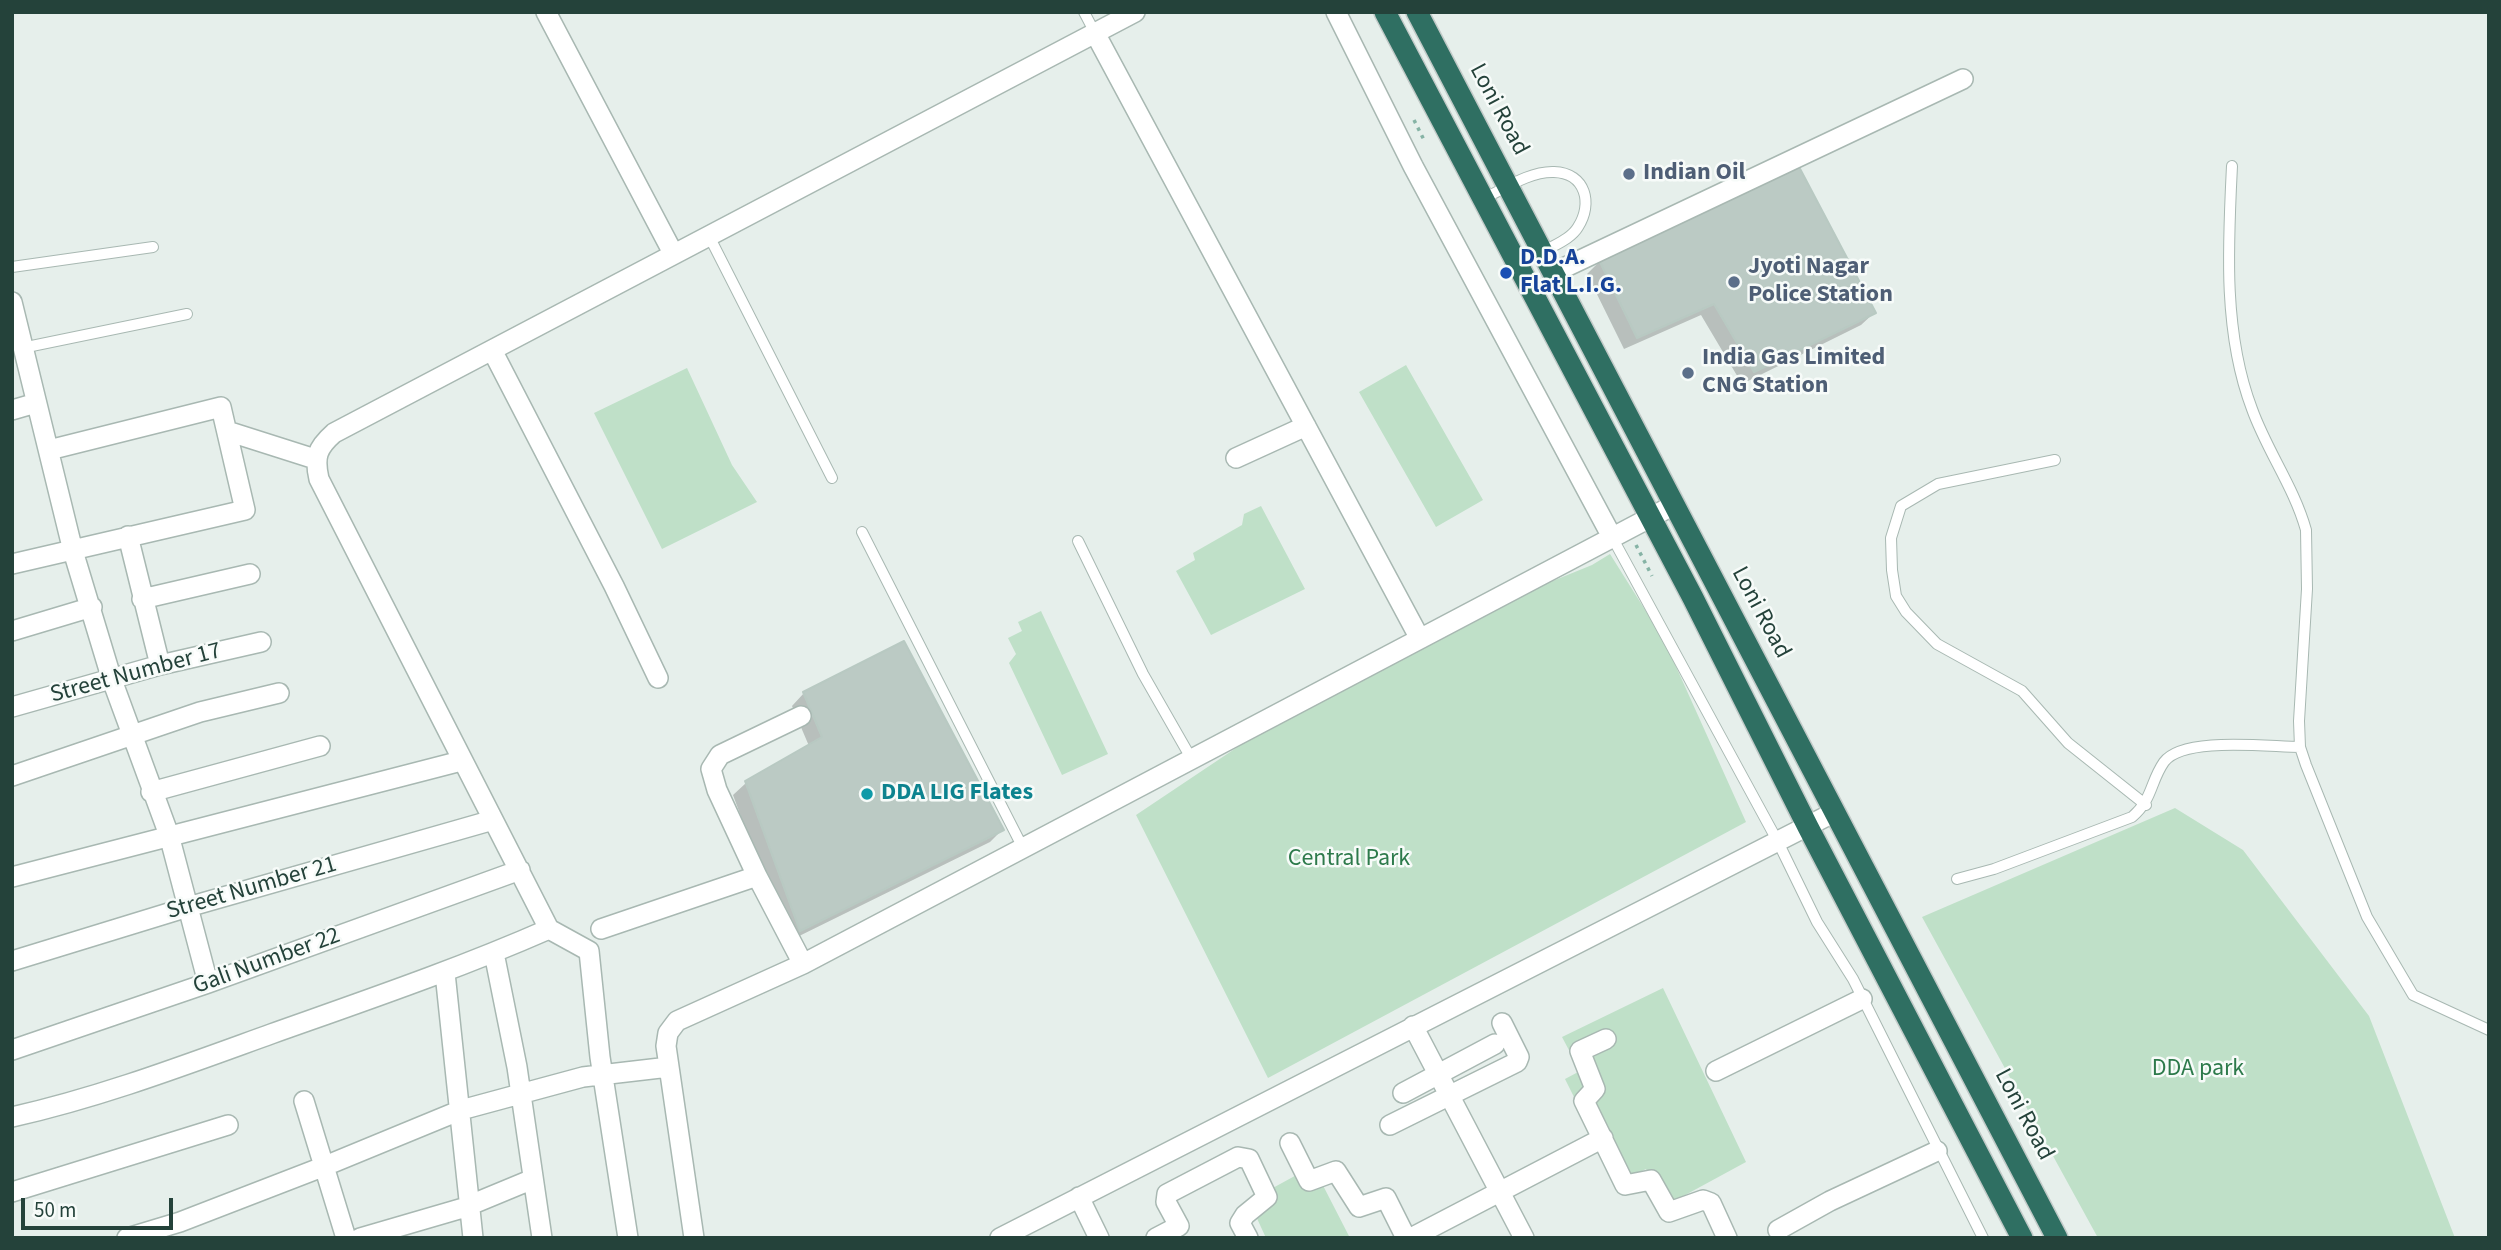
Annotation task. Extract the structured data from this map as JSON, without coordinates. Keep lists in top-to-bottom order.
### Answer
{
  "streets": {
    "highway": ["Loni Road"],
    "street": ["Street Number 17", "Street Number 21", "Gali Number 22"]
  },
  "parks": ["Central Park", "DDA park"],
  "places": [
    "Indian Oil",
    "D.D.A. Flat L.I.G.",
    "Jyoti Nagar Police Station",
    "India Gas Limited CNG Station",
    "DDA LIG Flates"
  ],
  "scale_bar": "50 m"
}
